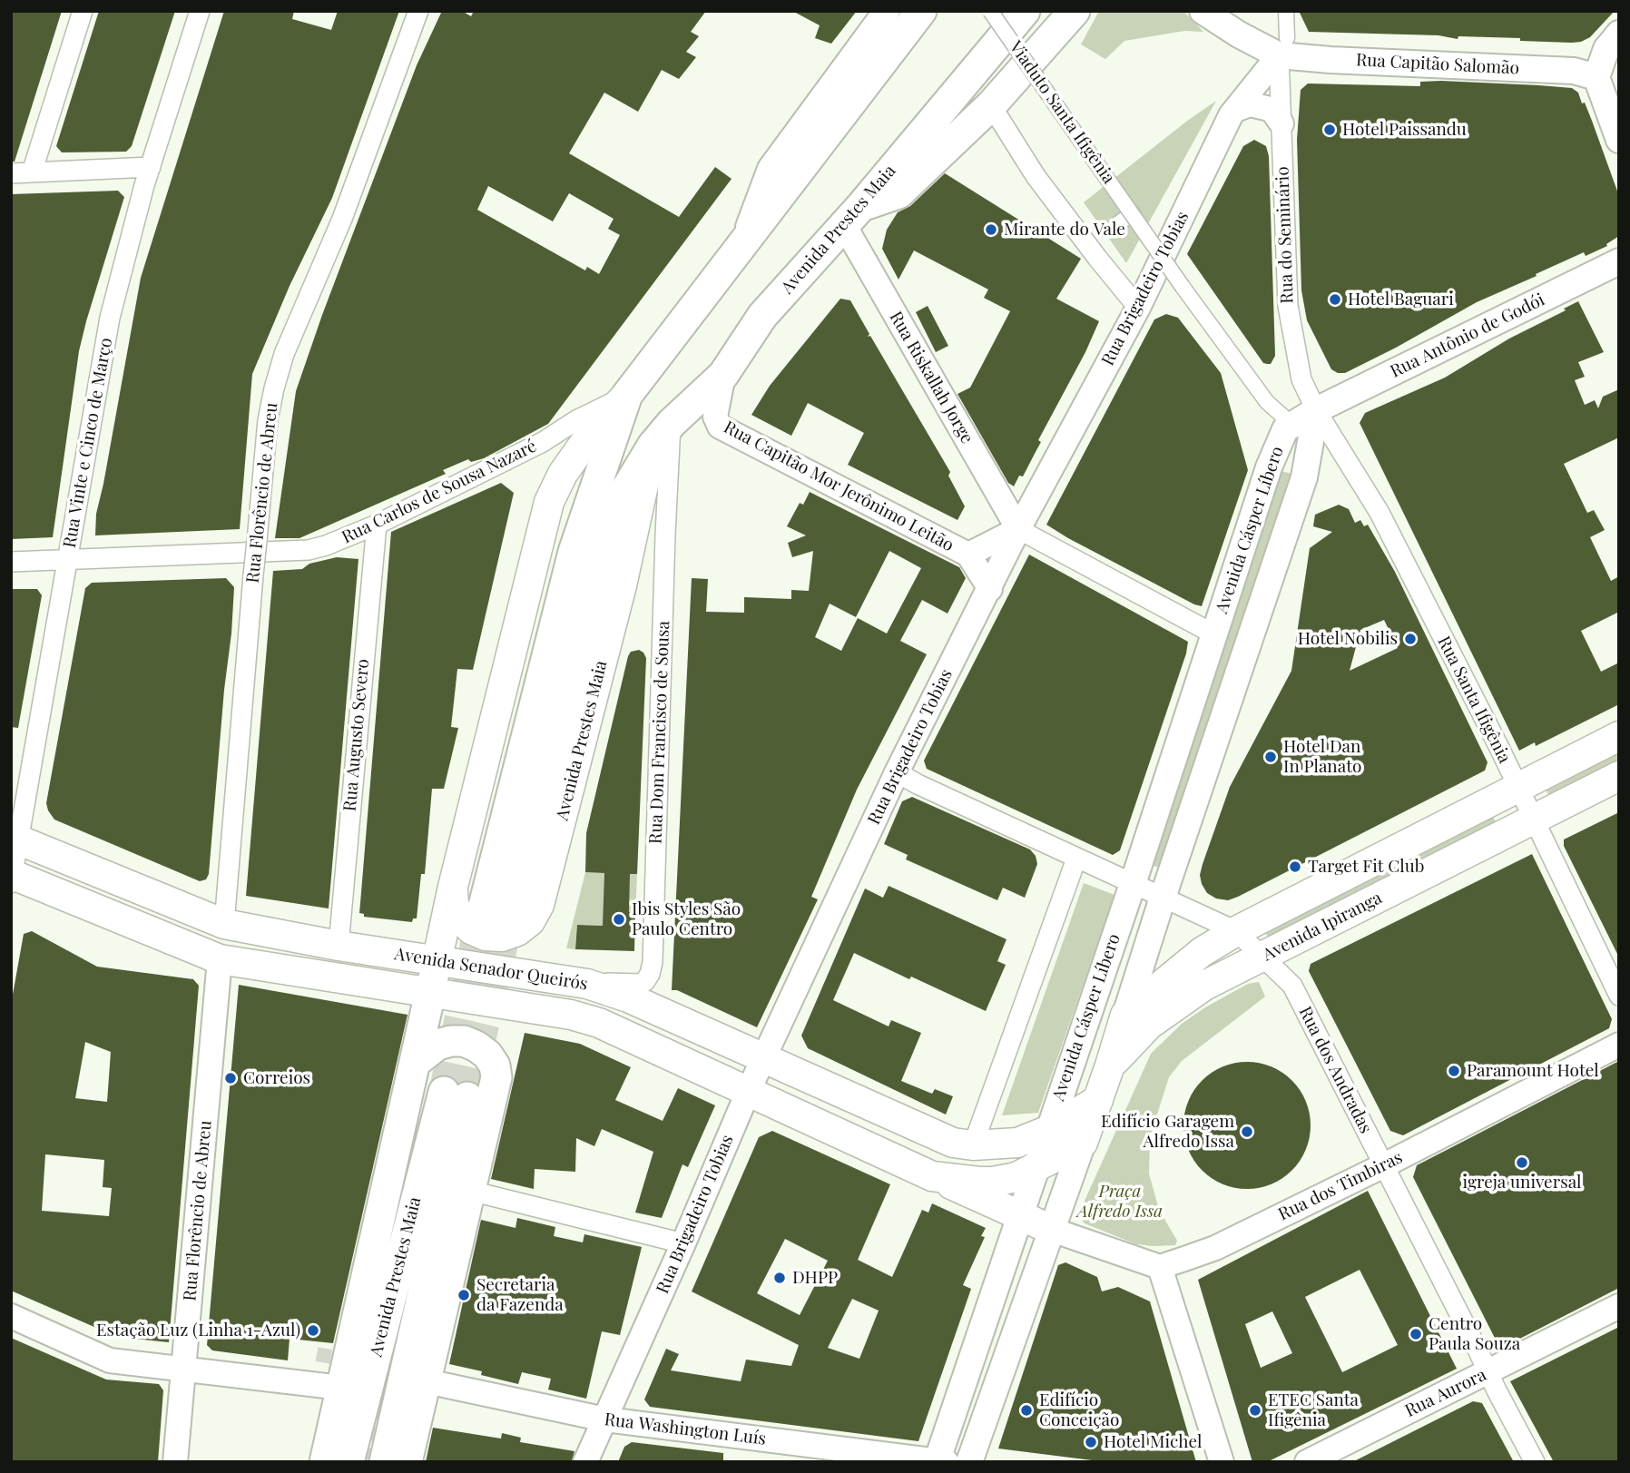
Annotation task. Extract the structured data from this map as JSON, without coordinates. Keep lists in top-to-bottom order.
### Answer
{
  "streets": {
    "highway": ["Avenida Prestes Maia"],
    "main road": [
      "Rua Capitão Salomão",
      "Rua Antônio de Godói",
      "Avenida Cásper Líbero",
      "Avenida Ipiranga",
      "Avenida Senador Queirós"
    ],
    "street": [
      "Viaduto Santa Ifigênia",
      "Rua do Seminário",
      "Rua Brigadeiro Tobias",
      "Rua Riskallah Jorge",
      "Rua Vinte e Cinco de Março",
      "Rua Capitão Mor Jerônimo Leitão",
      "Rua Carlos de Sousa Nazaré",
      "Rua Florêncio de Abreu",
      "Rua Santa Ifigênia",
      "Rua Dom Francisco de Sousa",
      "Rua Augusto Severo",
      "Rua dos Andradas",
      "Rua dos Timbiras",
      "Rua Aurora",
      "Rua Washington Luís"
    ]
  },
  "crossings": [
    ["Rua Capitão Salomão", "Rua do Seminário"],
    ["Rua Capitão Salomão", "Rua Brigadeiro Tobias"],
    ["Viaduto Santa Ifigênia", "Avenida Cásper Líbero"],
    ["Avenida Prestes Maia", "Rua Riskallah Jorge"],
    ["Avenida Prestes Maia", "Rua Capitão Mor Jerônimo Leitão"],
    ["Avenida Prestes Maia", "Rua Carlos de Sousa Nazaré"],
    ["Avenida Prestes Maia", "Rua Dom Francisco de Sousa"],
    ["Avenida Prestes Maia", "Avenida Senador Queirós"],
    ["Rua do Seminário", "Rua Brigadeiro Tobias"],
    ["Rua do Seminário", "Rua Antônio de Godói"],
    ["Rua do Seminário", "Avenida Cásper Líbero"],
    ["Rua do Seminário", "Rua Santa Ifigênia"],
    ["Rua Brigadeiro Tobias", "Rua Riskallah Jorge"],
    ["Rua Brigadeiro Tobias", "Rua Capitão Mor Jerônimo Leitão"],
    ["Rua Brigadeiro Tobias", "Avenida Senador Queirós"],
    ["Rua Brigadeiro Tobias", "Rua dos Andradas"],
    ["Rua Brigadeiro Tobias", "Rua Washington Luís"],
    ["Rua Antônio de Godói", "Avenida Cásper Líbero"],
    ["Rua Antônio de Godói", "Rua Santa Ifigênia"],
    ["Rua Vinte e Cinco de Março", "Rua Carlos de Sousa Nazaré"],
    ["Rua Vinte e Cinco de Março", "Avenida Senador Queirós"],
    ["Rua Carlos de Sousa Nazaré", "Rua Augusto Severo"],
    ["Rua Florêncio de Abreu", "Avenida Senador Queirós"],
    ["Avenida Cásper Líbero", "Rua Santa Ifigênia"],
    ["Avenida Cásper Líbero", "Avenida Ipiranga"],
    ["Avenida Cásper Líbero", "Avenida Senador Queirós"],
    ["Avenida Cásper Líbero", "Rua dos Andradas"],
    ["Avenida Cásper Líbero", "Rua Washington Luís"],
    ["Rua Santa Ifigênia", "Avenida Ipiranga"],
    ["Rua Dom Francisco de Sousa", "Avenida Senador Queirós"],
    ["Rua Augusto Severo", "Avenida Senador Queirós"],
    ["Avenida Ipiranga", "Rua dos Andradas"],
    ["Rua dos Andradas", "Rua dos Timbiras"],
    ["Rua dos Andradas", "Rua Aurora"]
  ],
  "parks": ["Praça Alfredo Issa"],
  "places": [
    "Hotel Paissandu",
    "Mirante do Vale",
    "Hotel Baguari",
    "Hotel Nobilis",
    "Hotel Dan In Planato",
    "Target Fit Club",
    "Ibis Styles São Paulo Centro",
    "Paramount Hotel",
    "Correios",
    "Edifício Garagem Alfredo Issa",
    "igreja universal",
    "DHPP",
    "Secretaria da Fazenda",
    "Estação Luz (Linha 1-Azul)",
    "Centro Paula Souza",
    "Edifício Conceição",
    "ETEC Santa Ifigênia",
    "Hotel Michel"
  ]
}
